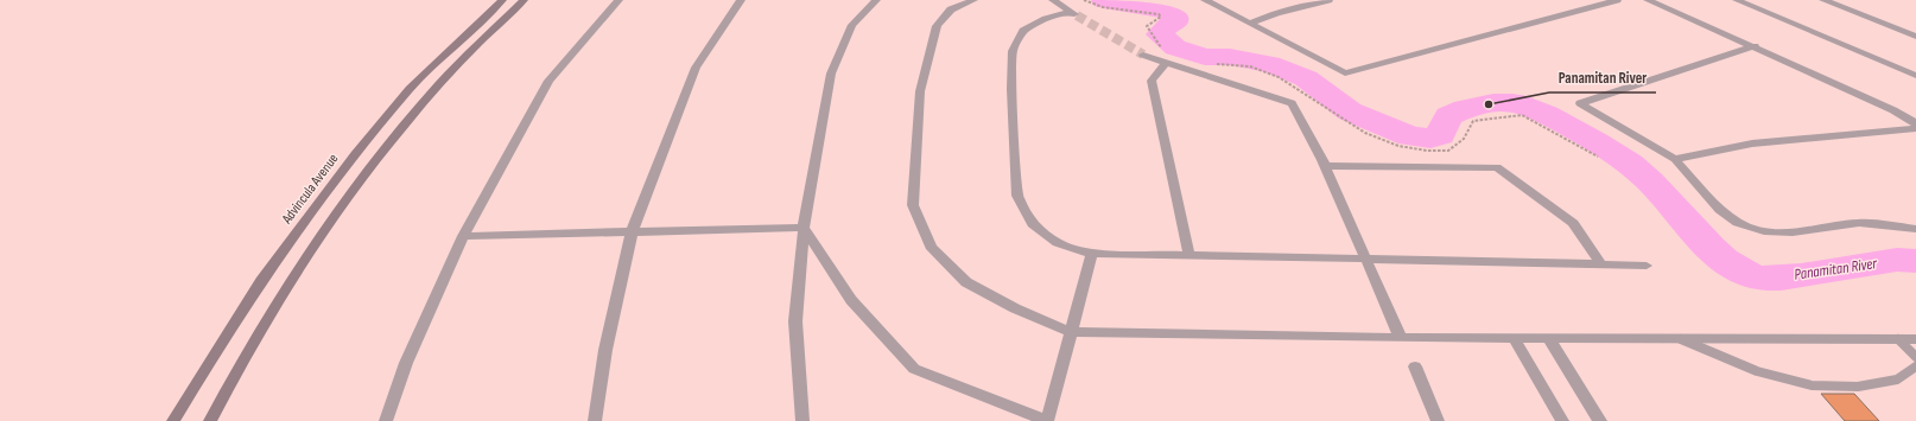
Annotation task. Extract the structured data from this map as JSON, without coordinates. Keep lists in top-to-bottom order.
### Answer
{
  "streets": {
    "main road": ["Advincula Avenue"]
  },
  "water": ["Panamitan River"],
  "places": ["Panamitan River"]
}
